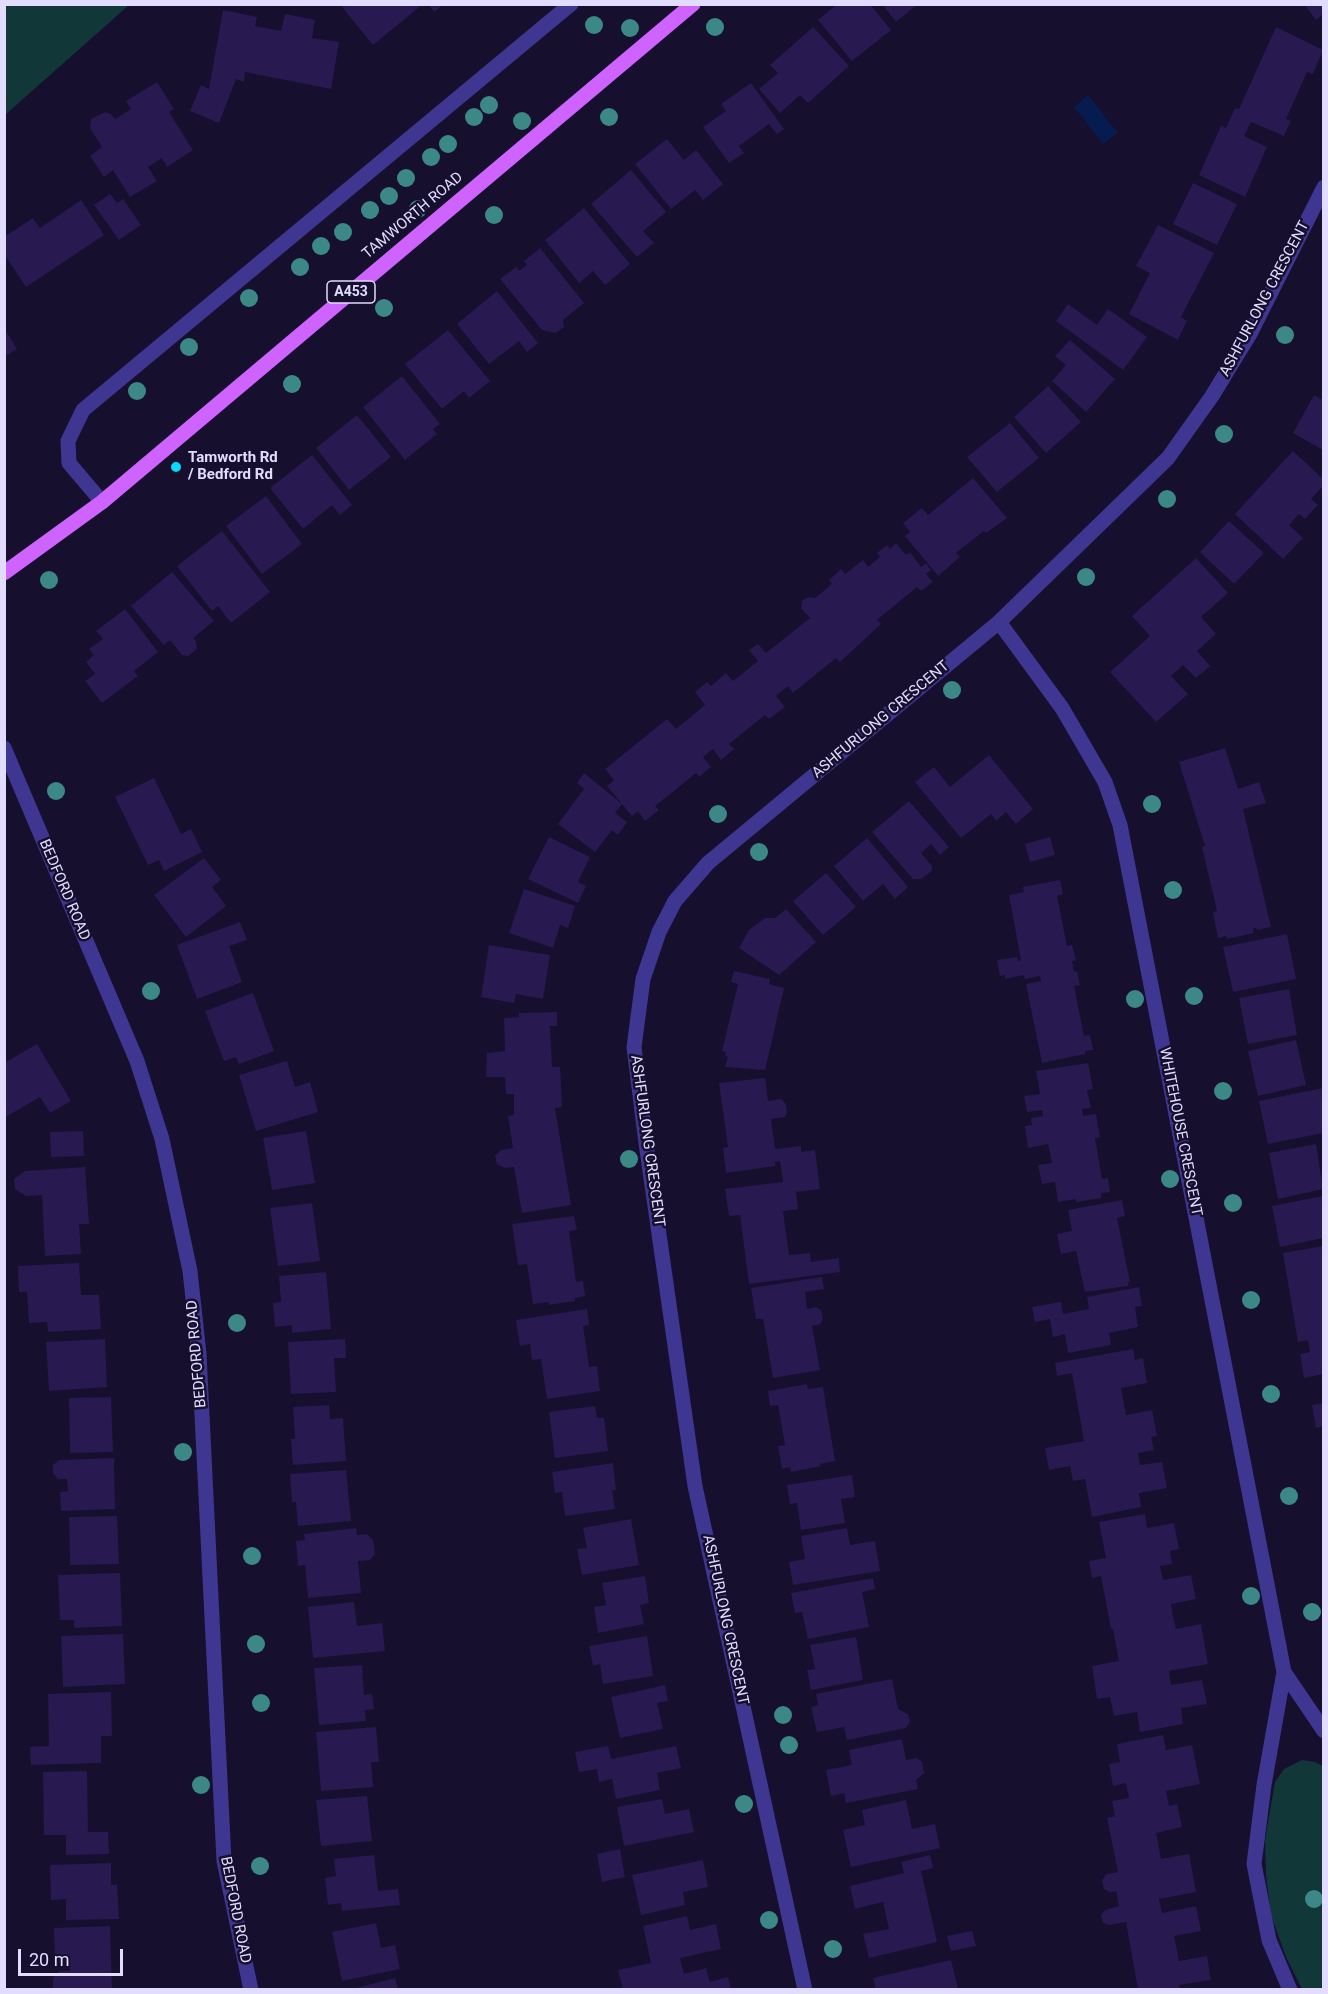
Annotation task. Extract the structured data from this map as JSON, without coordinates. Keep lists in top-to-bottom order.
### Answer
{
  "streets": {
    "main road": ["TAMWORTH ROAD", "A453"],
    "street": ["ASHFURLONG CRESCENT", "BEDFORD ROAD", "WHITEHOUSE CRESCENT"]
  },
  "crossings": [
    ["ASHFURLONG CRESCENT", "WHITEHOUSE CRESCENT"]
  ],
  "places": ["Tamworth Rd / Bedford Rd"],
  "scale_bar": "20 m"
}
